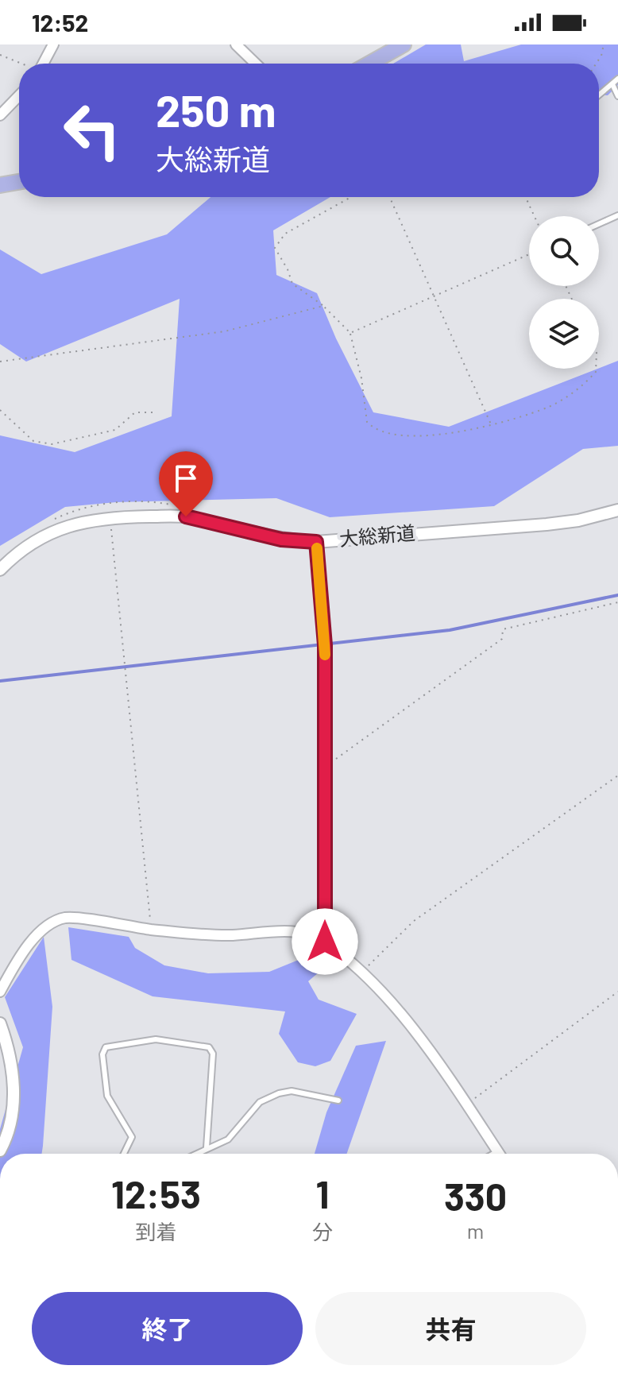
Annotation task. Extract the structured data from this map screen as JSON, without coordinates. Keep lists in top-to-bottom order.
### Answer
{
  "streets": {
    "street": ["大総新道"]
  },
  "page": {
    "status": "12:52",
    "turn": ["250 m", "大総新道"],
    "eta": [
      "12:53",
      "到着",
      "1",
      "分",
      "330",
      "m"
    ],
    "buttons": ["終了", "共有"]
  }
}
